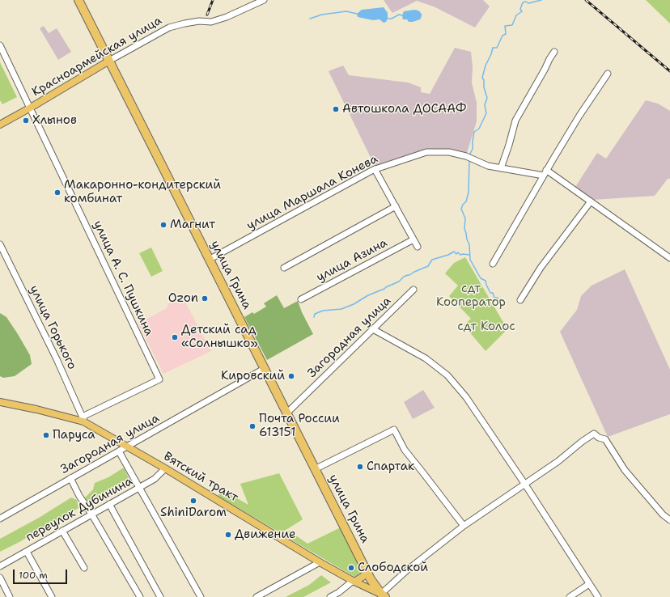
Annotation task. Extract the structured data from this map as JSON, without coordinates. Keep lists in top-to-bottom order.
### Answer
{
  "streets": {
    "highway": ["улица Грина"],
    "main road": ["Красноармейская улица", "Вятский тракт"],
    "street": [
      "улица Маршала Конева",
      "улица Азина",
      "улица А. С. Пушкина",
      "улица Горького",
      "Загородная улица",
      "переулок Дубинина"
    ]
  },
  "crossings": [
    ["Красноармейская улица", "улица Грина"],
    ["Красноармейская улица", "улица А. С. Пушкина"],
    ["улица Маршала Конева", "улица Грина"],
    ["улица Грина", "Загородная улица"],
    ["улица Грина", "Вятский тракт"],
    ["улица А. С. Пушкина", "улица Горького"],
    ["улица А. С. Пушкина", "Вятский тракт"],
    ["улица Горького", "Вятский тракт"],
    ["Загородная улица", "Вятский тракт"],
    ["Вятский тракт", "переулок Дубинина"]
  ],
  "parks": ["сдт Кооператор", "сдт Колос"],
  "places": [
    "Автошкола ДОСААФ",
    "Хлынов",
    "Макаронно-кондитерский комбинат",
    "Магнит",
    "Ozon",
    "Детский сад «Солнышко»",
    "Кировский",
    "Почта России 613151",
    "Паруса",
    "Спартак",
    "ShiniDarom",
    "Движение",
    "Слободской"
  ],
  "scale_bar": "100 m"
}
